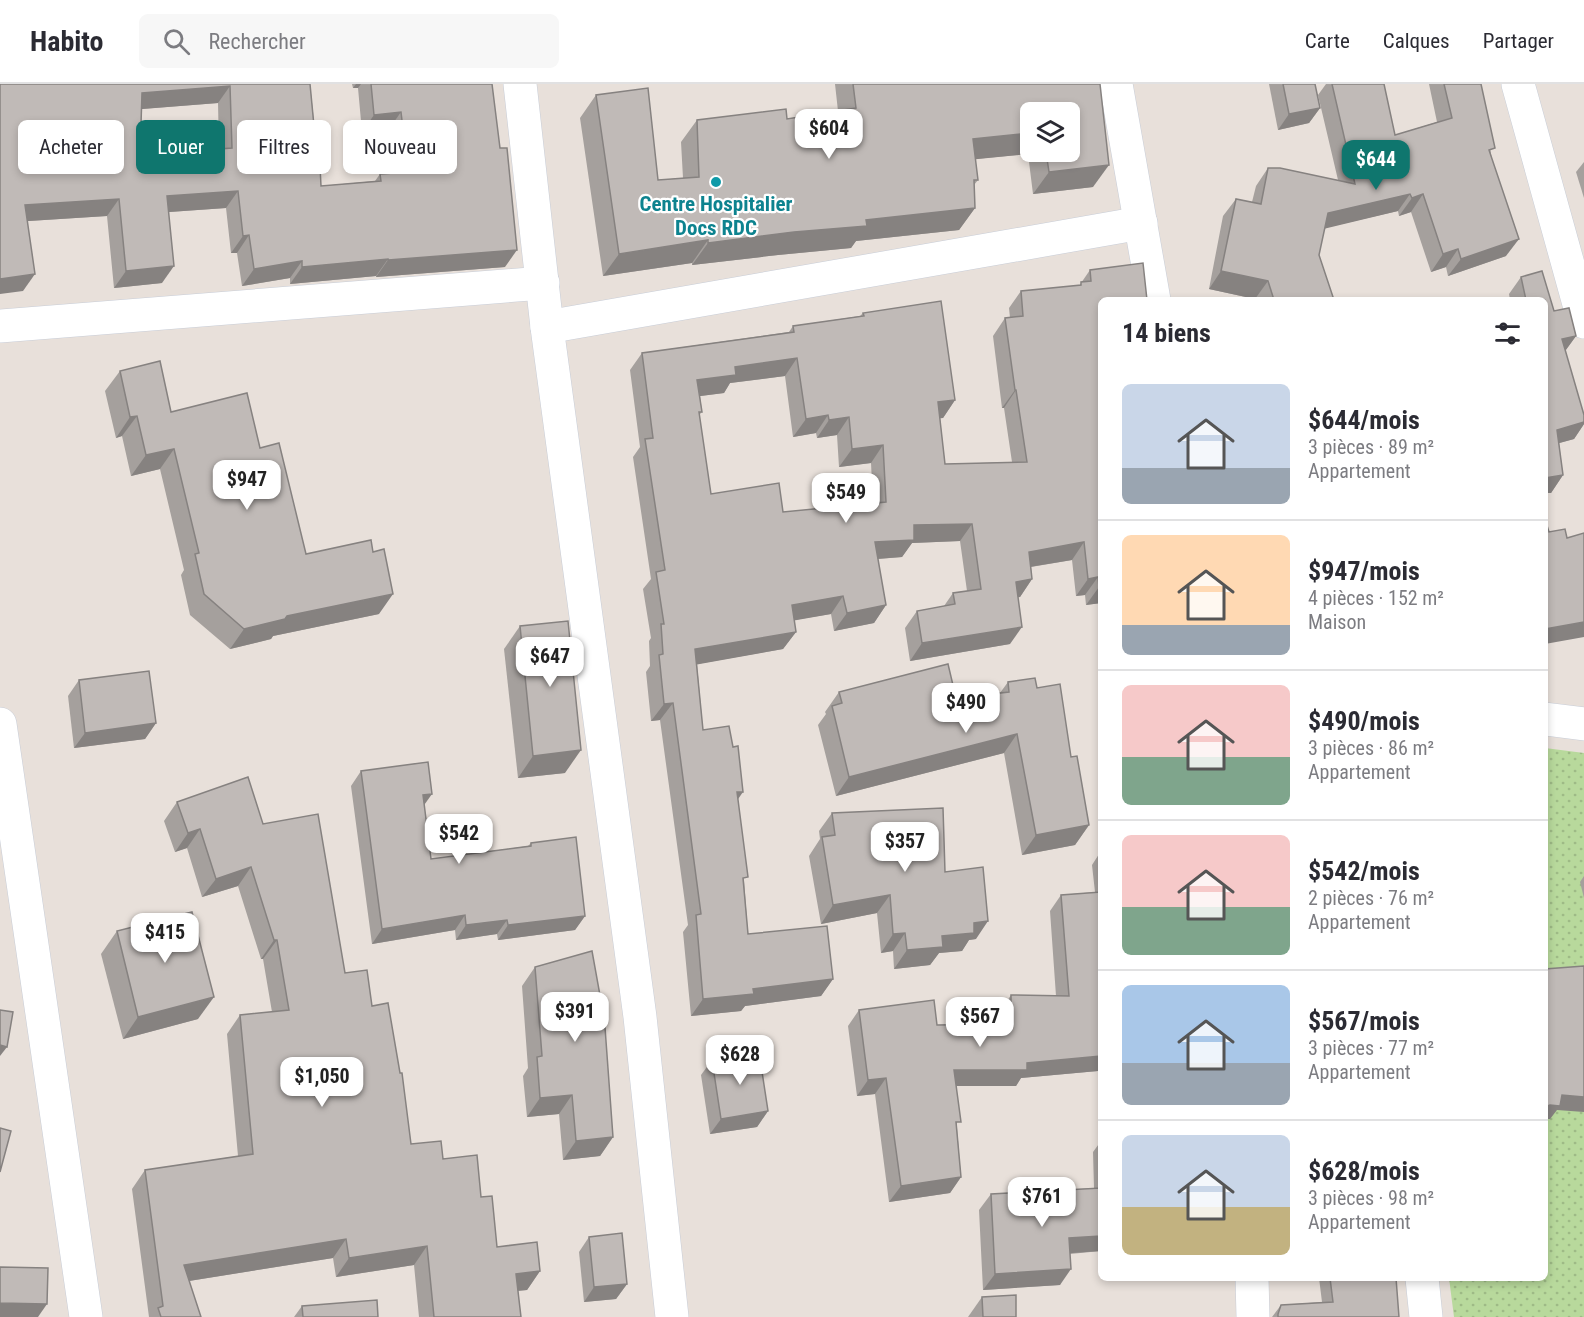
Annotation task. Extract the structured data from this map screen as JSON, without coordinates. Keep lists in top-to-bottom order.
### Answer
{
  "places": ["Centre Hospitalier Docs RDC"],
  "page": {
    "header": "Habito",
    "search": "Rechercher",
    "nav": ["Carte", "Calques", "Partager"],
    "price": [
      "$604",
      "$644",
      "$947",
      "$549",
      "$647",
      "$490",
      "$542",
      "$357",
      "$415",
      "$391",
      "$567",
      "$628",
      "$1,050",
      "$761"
    ],
    "chip": [
      "Acheter",
      "Louer",
      "Filtres",
      "Nouveau"
    ],
    "heading": "14 biens",
    "list": [
      {
        "name": "$644/mois",
        "note": "3 pièces · 89 m² · Appartement"
      },
      {
        "name": "$947/mois",
        "note": "4 pièces · 152 m² · Maison"
      },
      {
        "name": "$490/mois",
        "note": "3 pièces · 86 m² · Appartement"
      },
      {
        "name": "$542/mois",
        "note": "2 pièces · 76 m² · Appartement"
      },
      {
        "name": "$567/mois",
        "note": "3 pièces · 77 m² · Appartement"
      },
      {
        "name": "$628/mois",
        "note": "3 pièces · 98 m² · Appartement"
      }
    ]
  }
}
